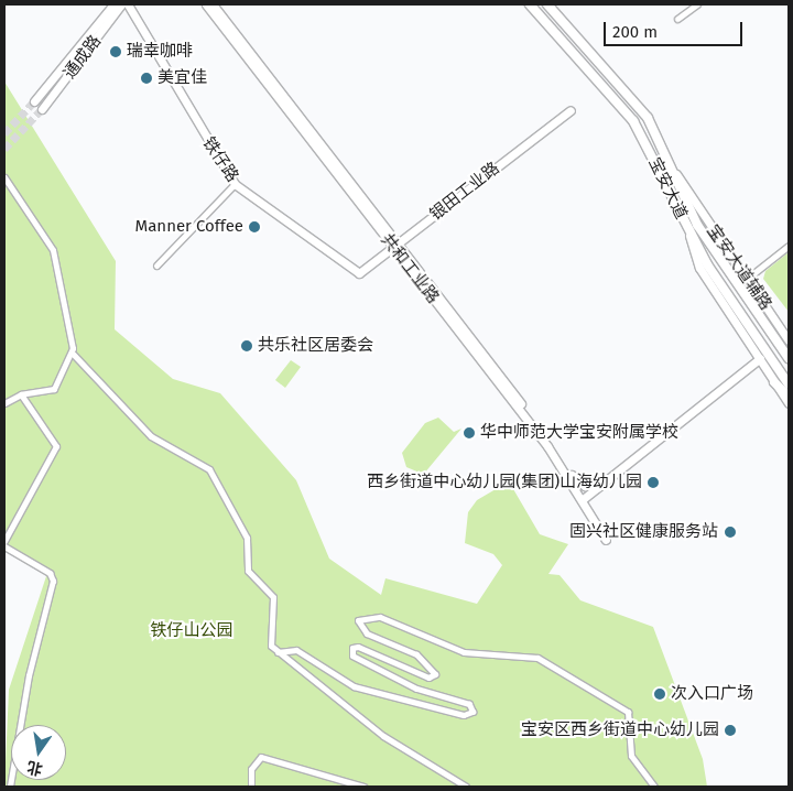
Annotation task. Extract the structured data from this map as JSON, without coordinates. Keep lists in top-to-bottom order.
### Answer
{
  "streets": {
    "main road": ["宝安大道"],
    "street": [
      "通成路",
      "铁仔路",
      "银田工业路",
      "宝安大道辅路",
      "共和工业路"
    ]
  },
  "crossings": [
    ["铁仔路", "银田工业路"],
    ["宝安大道", "宝安大道辅路"],
    ["银田工业路", "共和工业路"]
  ],
  "parks": ["铁仔山公园"],
  "places": [
    "瑞幸咖啡",
    "美宜佳",
    "Manner Coffee",
    "共乐社区居委会",
    "华中师范大学宝安附属学校",
    "西乡街道中心幼儿园(集团)山海幼儿园",
    "固兴社区健康服务站",
    "次入口广场",
    "宝安区西乡街道中心幼儿园"
  ],
  "scale_bar": "200 m",
  "north": "bottom"
}
